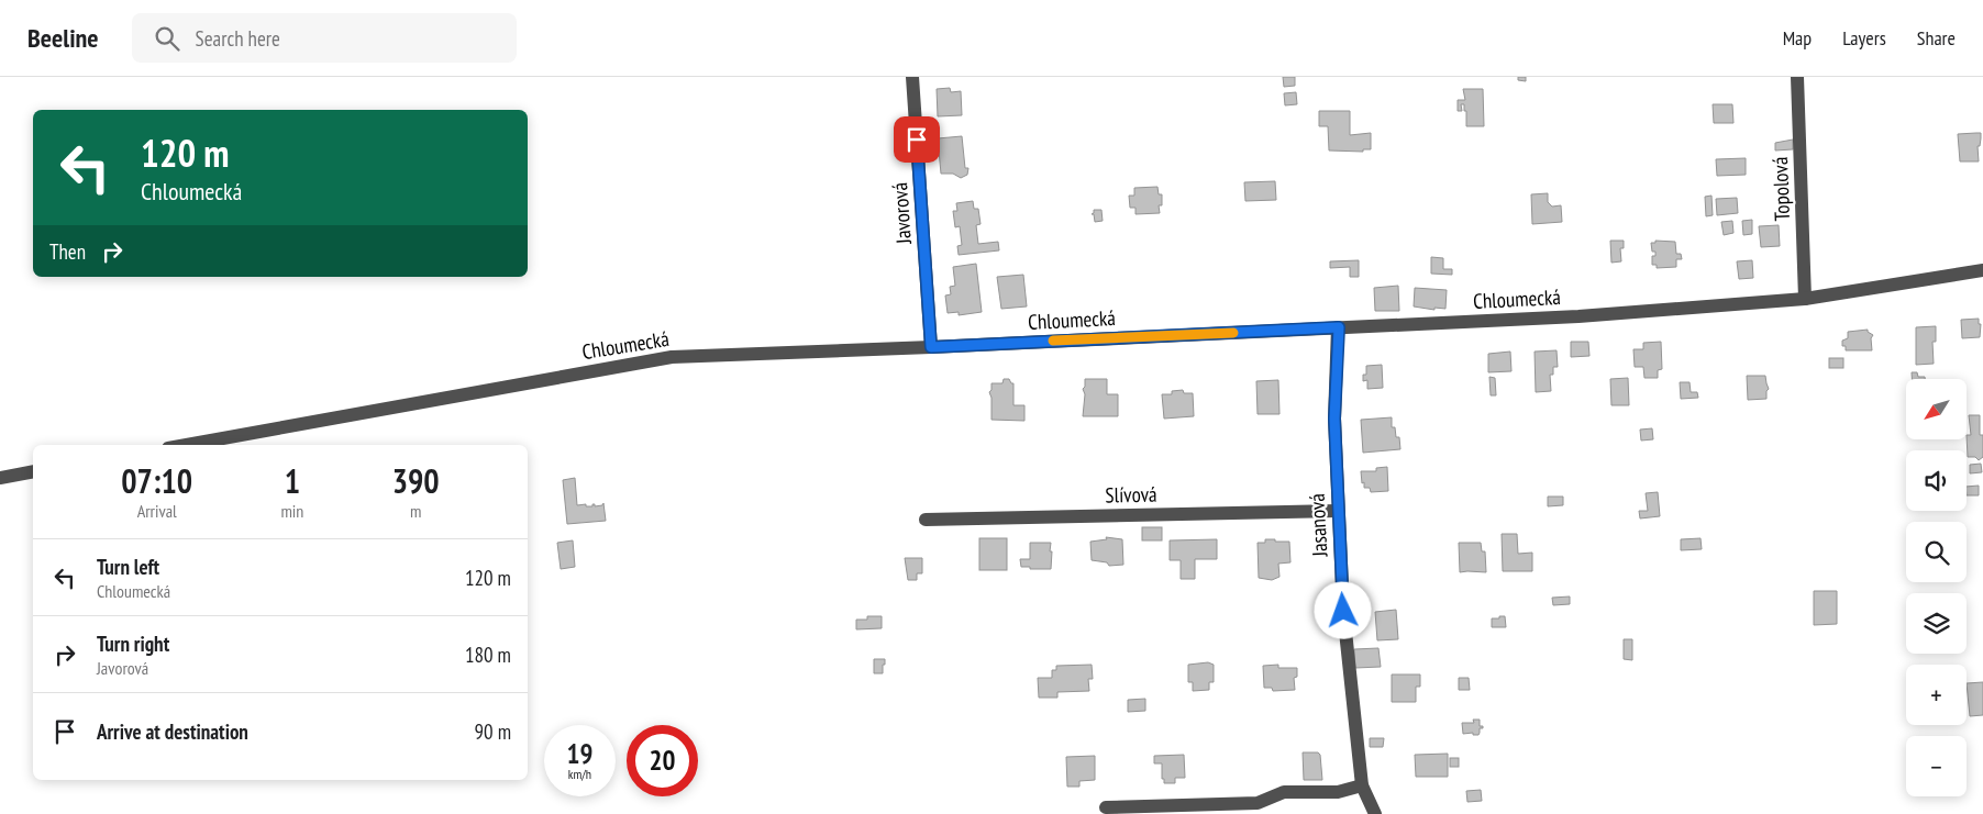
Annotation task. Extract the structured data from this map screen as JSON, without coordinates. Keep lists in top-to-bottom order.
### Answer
{
  "streets": {
    "street": [
      "Topolová",
      "Javorová",
      "Chloumecká",
      "Slívová",
      "Jasanová"
    ]
  },
  "crossings": [
    ["Topolová", "Chloumecká"],
    ["Javorová", "Chloumecká"],
    ["Chloumecká", "Jasanová"],
    ["Slívová", "Jasanová"]
  ],
  "north": "bottom left",
  "page": {
    "header": "Beeline",
    "search": "Search here",
    "nav": ["Map", "Layers", "Share"],
    "turn": ["120 m", "Chloumecká"],
    "then": "Then",
    "map_buttons": ["+", "−"],
    "eta": [
      "07:10",
      "Arrival",
      "1",
      "min",
      "390",
      "m"
    ],
    "list": [
      {
        "name": "Turn left",
        "note": "Chloumecká",
        "value": "120 m"
      },
      {
        "name": "Turn right",
        "note": "Javorová",
        "value": "180 m"
      },
      {
        "name": "Arrive at destination",
        "value": "90 m"
      }
    ],
    "speed": "19 km/h",
    "limit": "20"
  }
}
